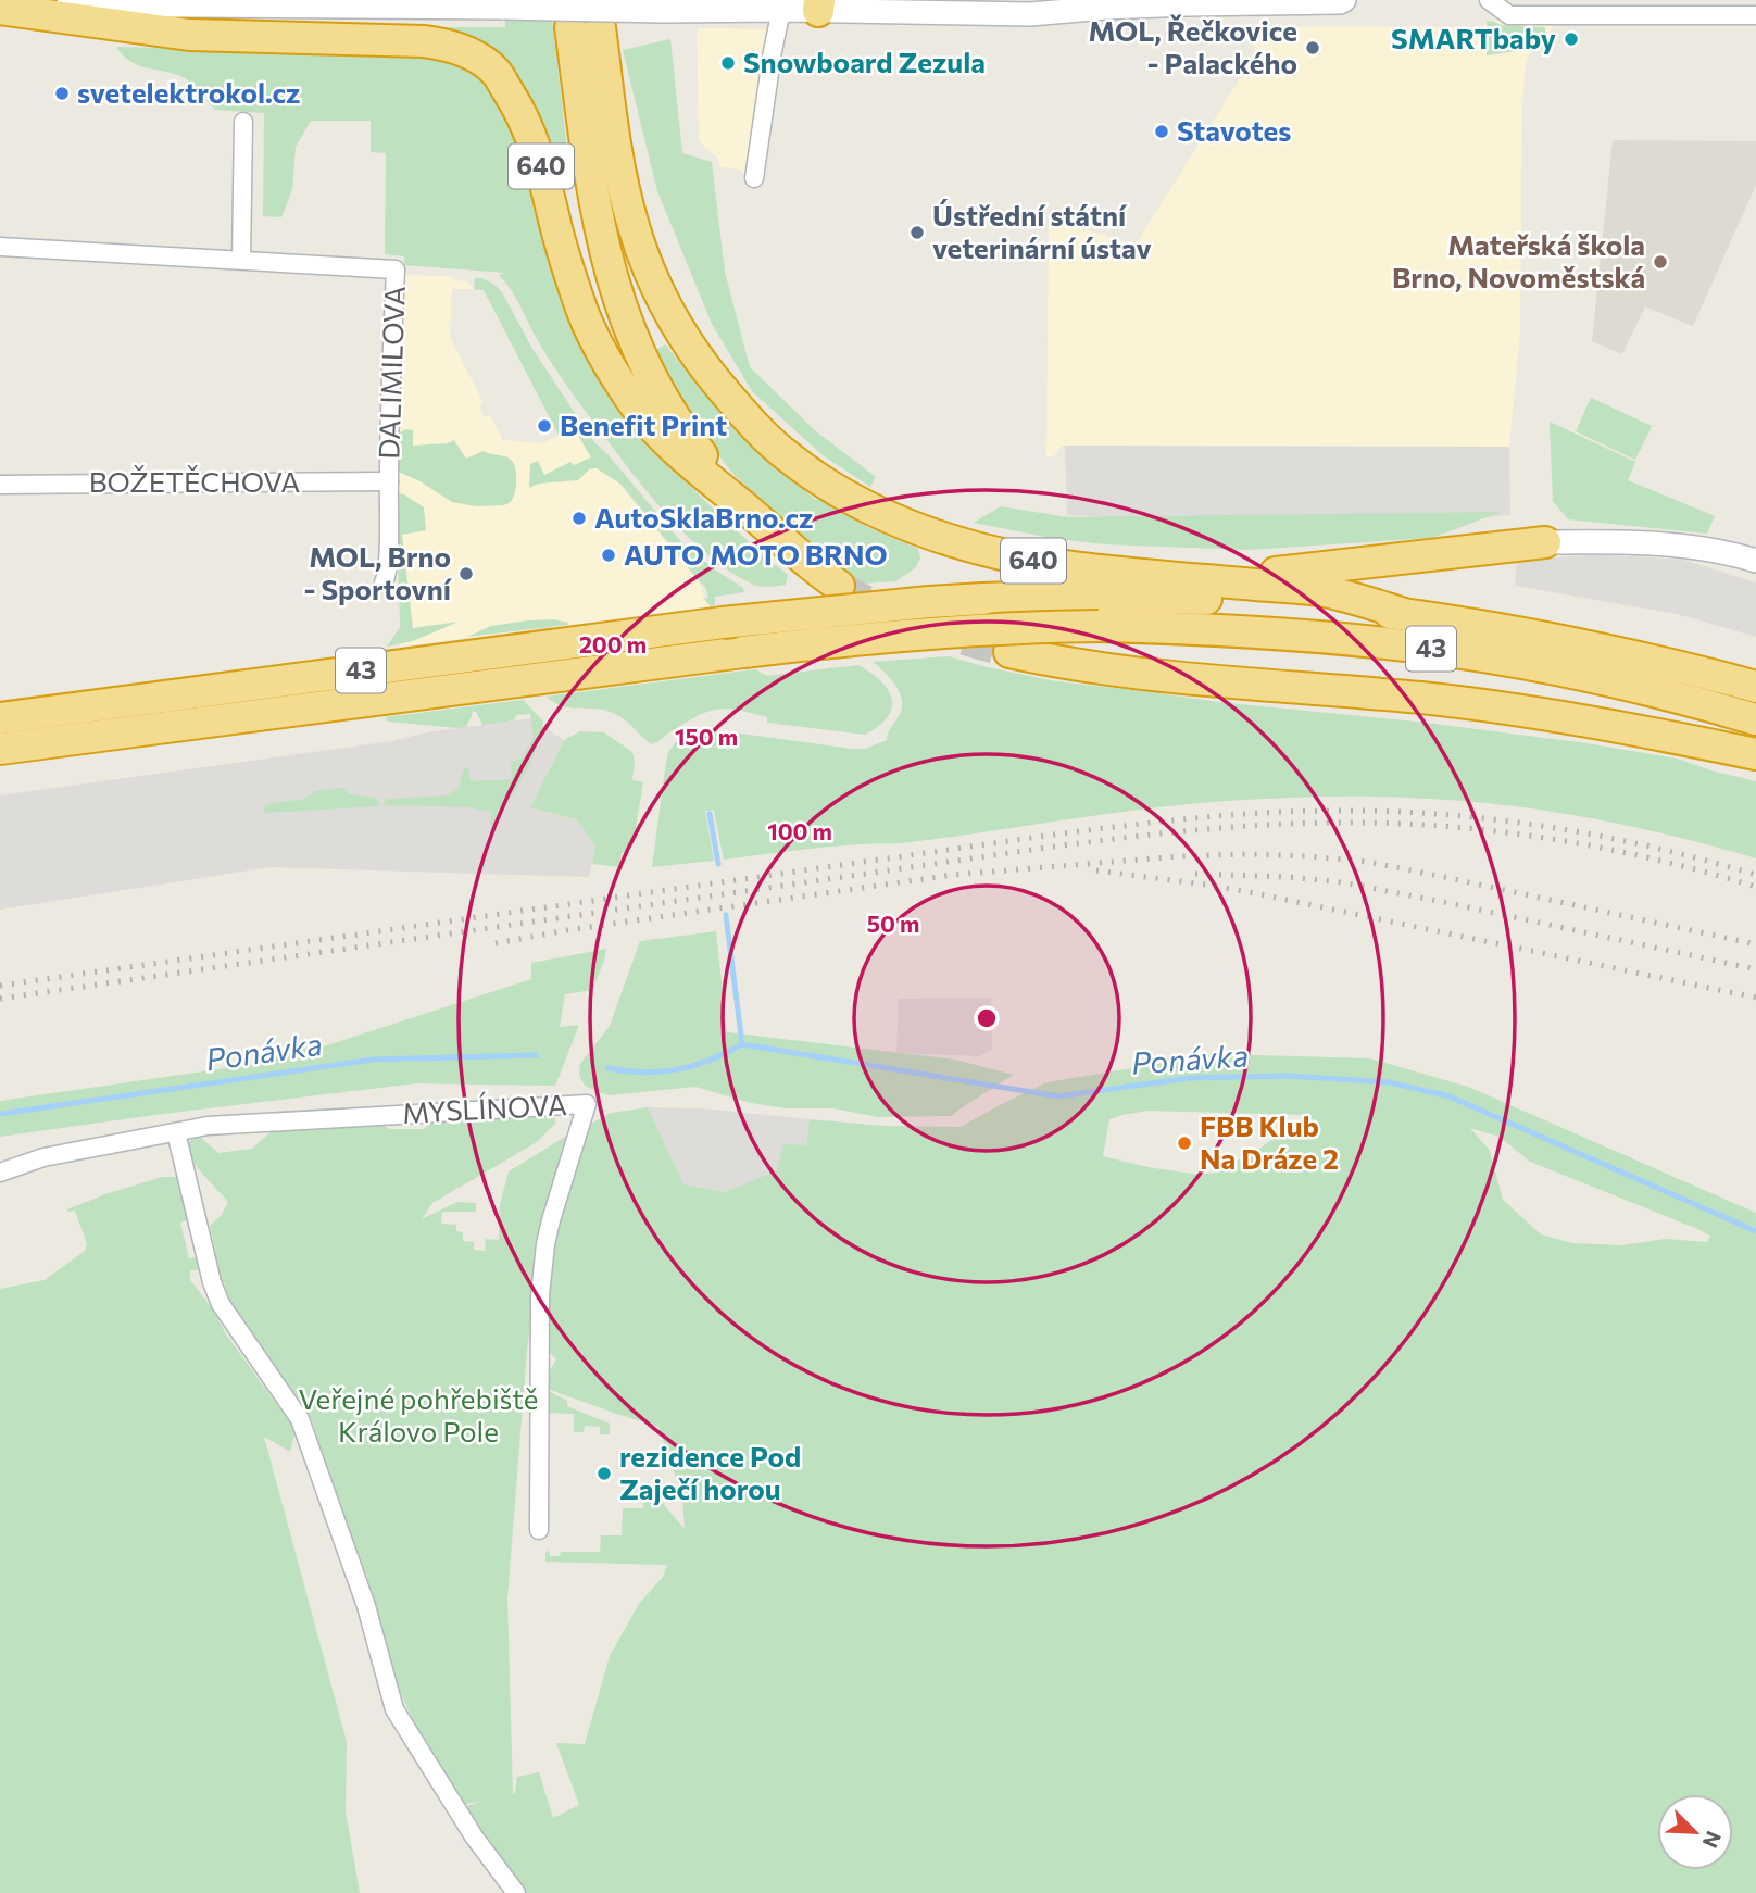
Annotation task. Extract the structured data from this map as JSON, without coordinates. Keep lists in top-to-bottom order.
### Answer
{
  "streets": {
    "highway": ["640", "43"],
    "street": ["DALIMILOVA", "BOŽETĚCHOVA", "MYSLÍNOVA"]
  },
  "crossings": [
    ["640", "43"],
    ["DALIMILOVA", "BOŽETĚCHOVA"]
  ],
  "water": ["Ponávka"],
  "parks": ["Veřejné pohřebiště Královo Pole"],
  "places": [
    "SMARTbaby",
    "MOL, Řečkovice - Palackého",
    "Snowboard Zezula",
    "svetelektrokol.cz",
    "Stavotes",
    "Ústřední státní veterinární ústav",
    "Mateřská škola Brno, Novoměstská",
    "Benefit Print",
    "AutoSklaBrno.cz",
    "AUTO MOTO BRNO",
    "MOL, Brno - Sportovní",
    "FBB Klub Na Dráze 2",
    "rezidence Pod Zaječí horou"
  ],
  "north": "bottom right",
  "rings": [
    "200 m",
    "150 m",
    "100 m",
    "50 m"
  ]
}
